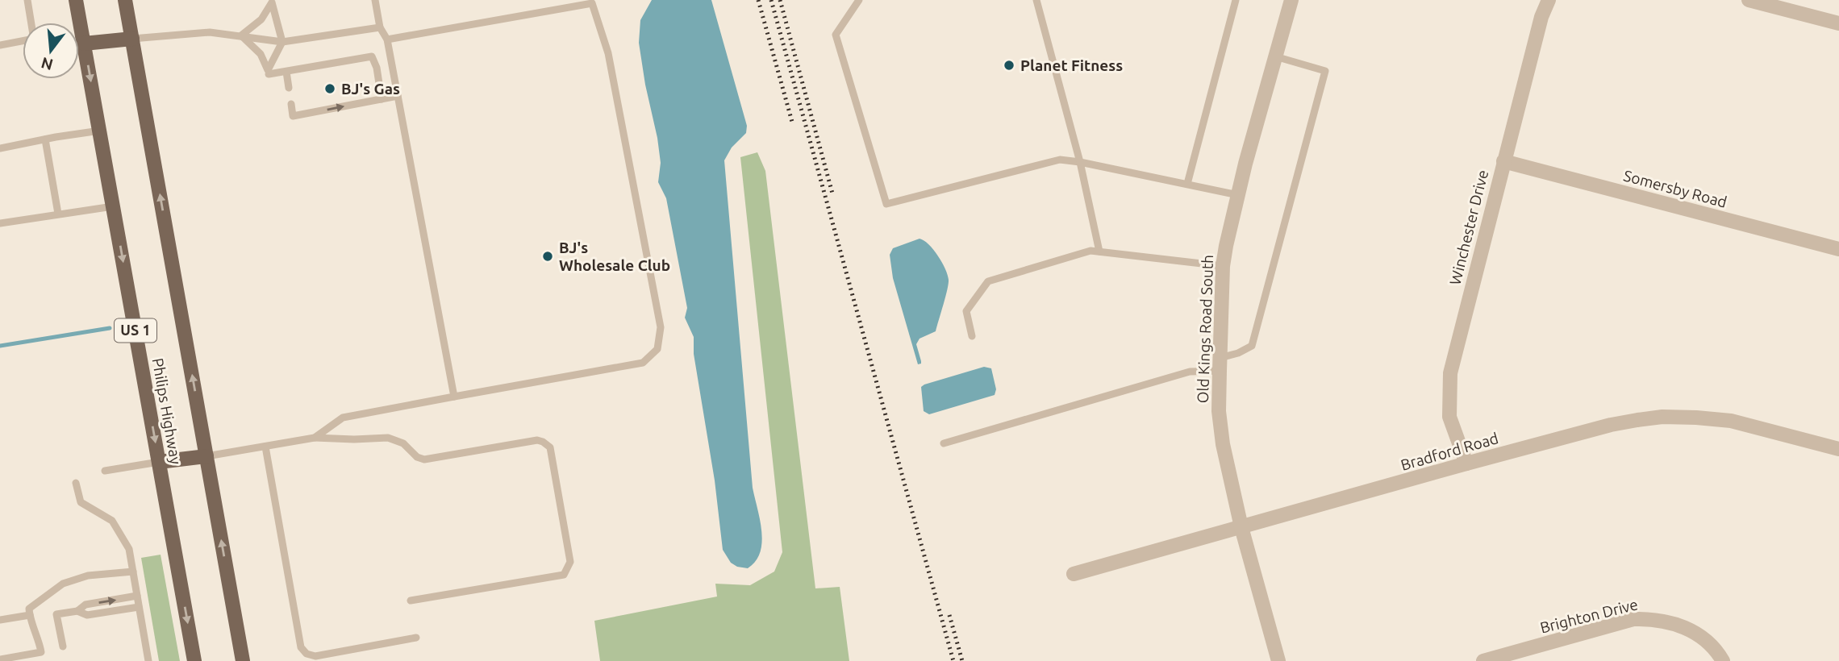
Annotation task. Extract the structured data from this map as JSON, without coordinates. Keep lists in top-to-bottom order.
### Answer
{
  "streets": {
    "main road": ["US 1", "Philips Highway"],
    "street": [
      "Somersby Road",
      "Winchester Drive",
      "Old Kings Road South",
      "Bradford Road",
      "Brighton Drive"
    ]
  },
  "crossings": [
    ["Somersby Road", "Winchester Drive"],
    ["Winchester Drive", "Bradford Road"],
    ["Old Kings Road South", "Bradford Road"]
  ],
  "places": ["Planet Fitness", "BJ's Gas", "BJ's Wholesale Club"],
  "north": "bottom"
}
